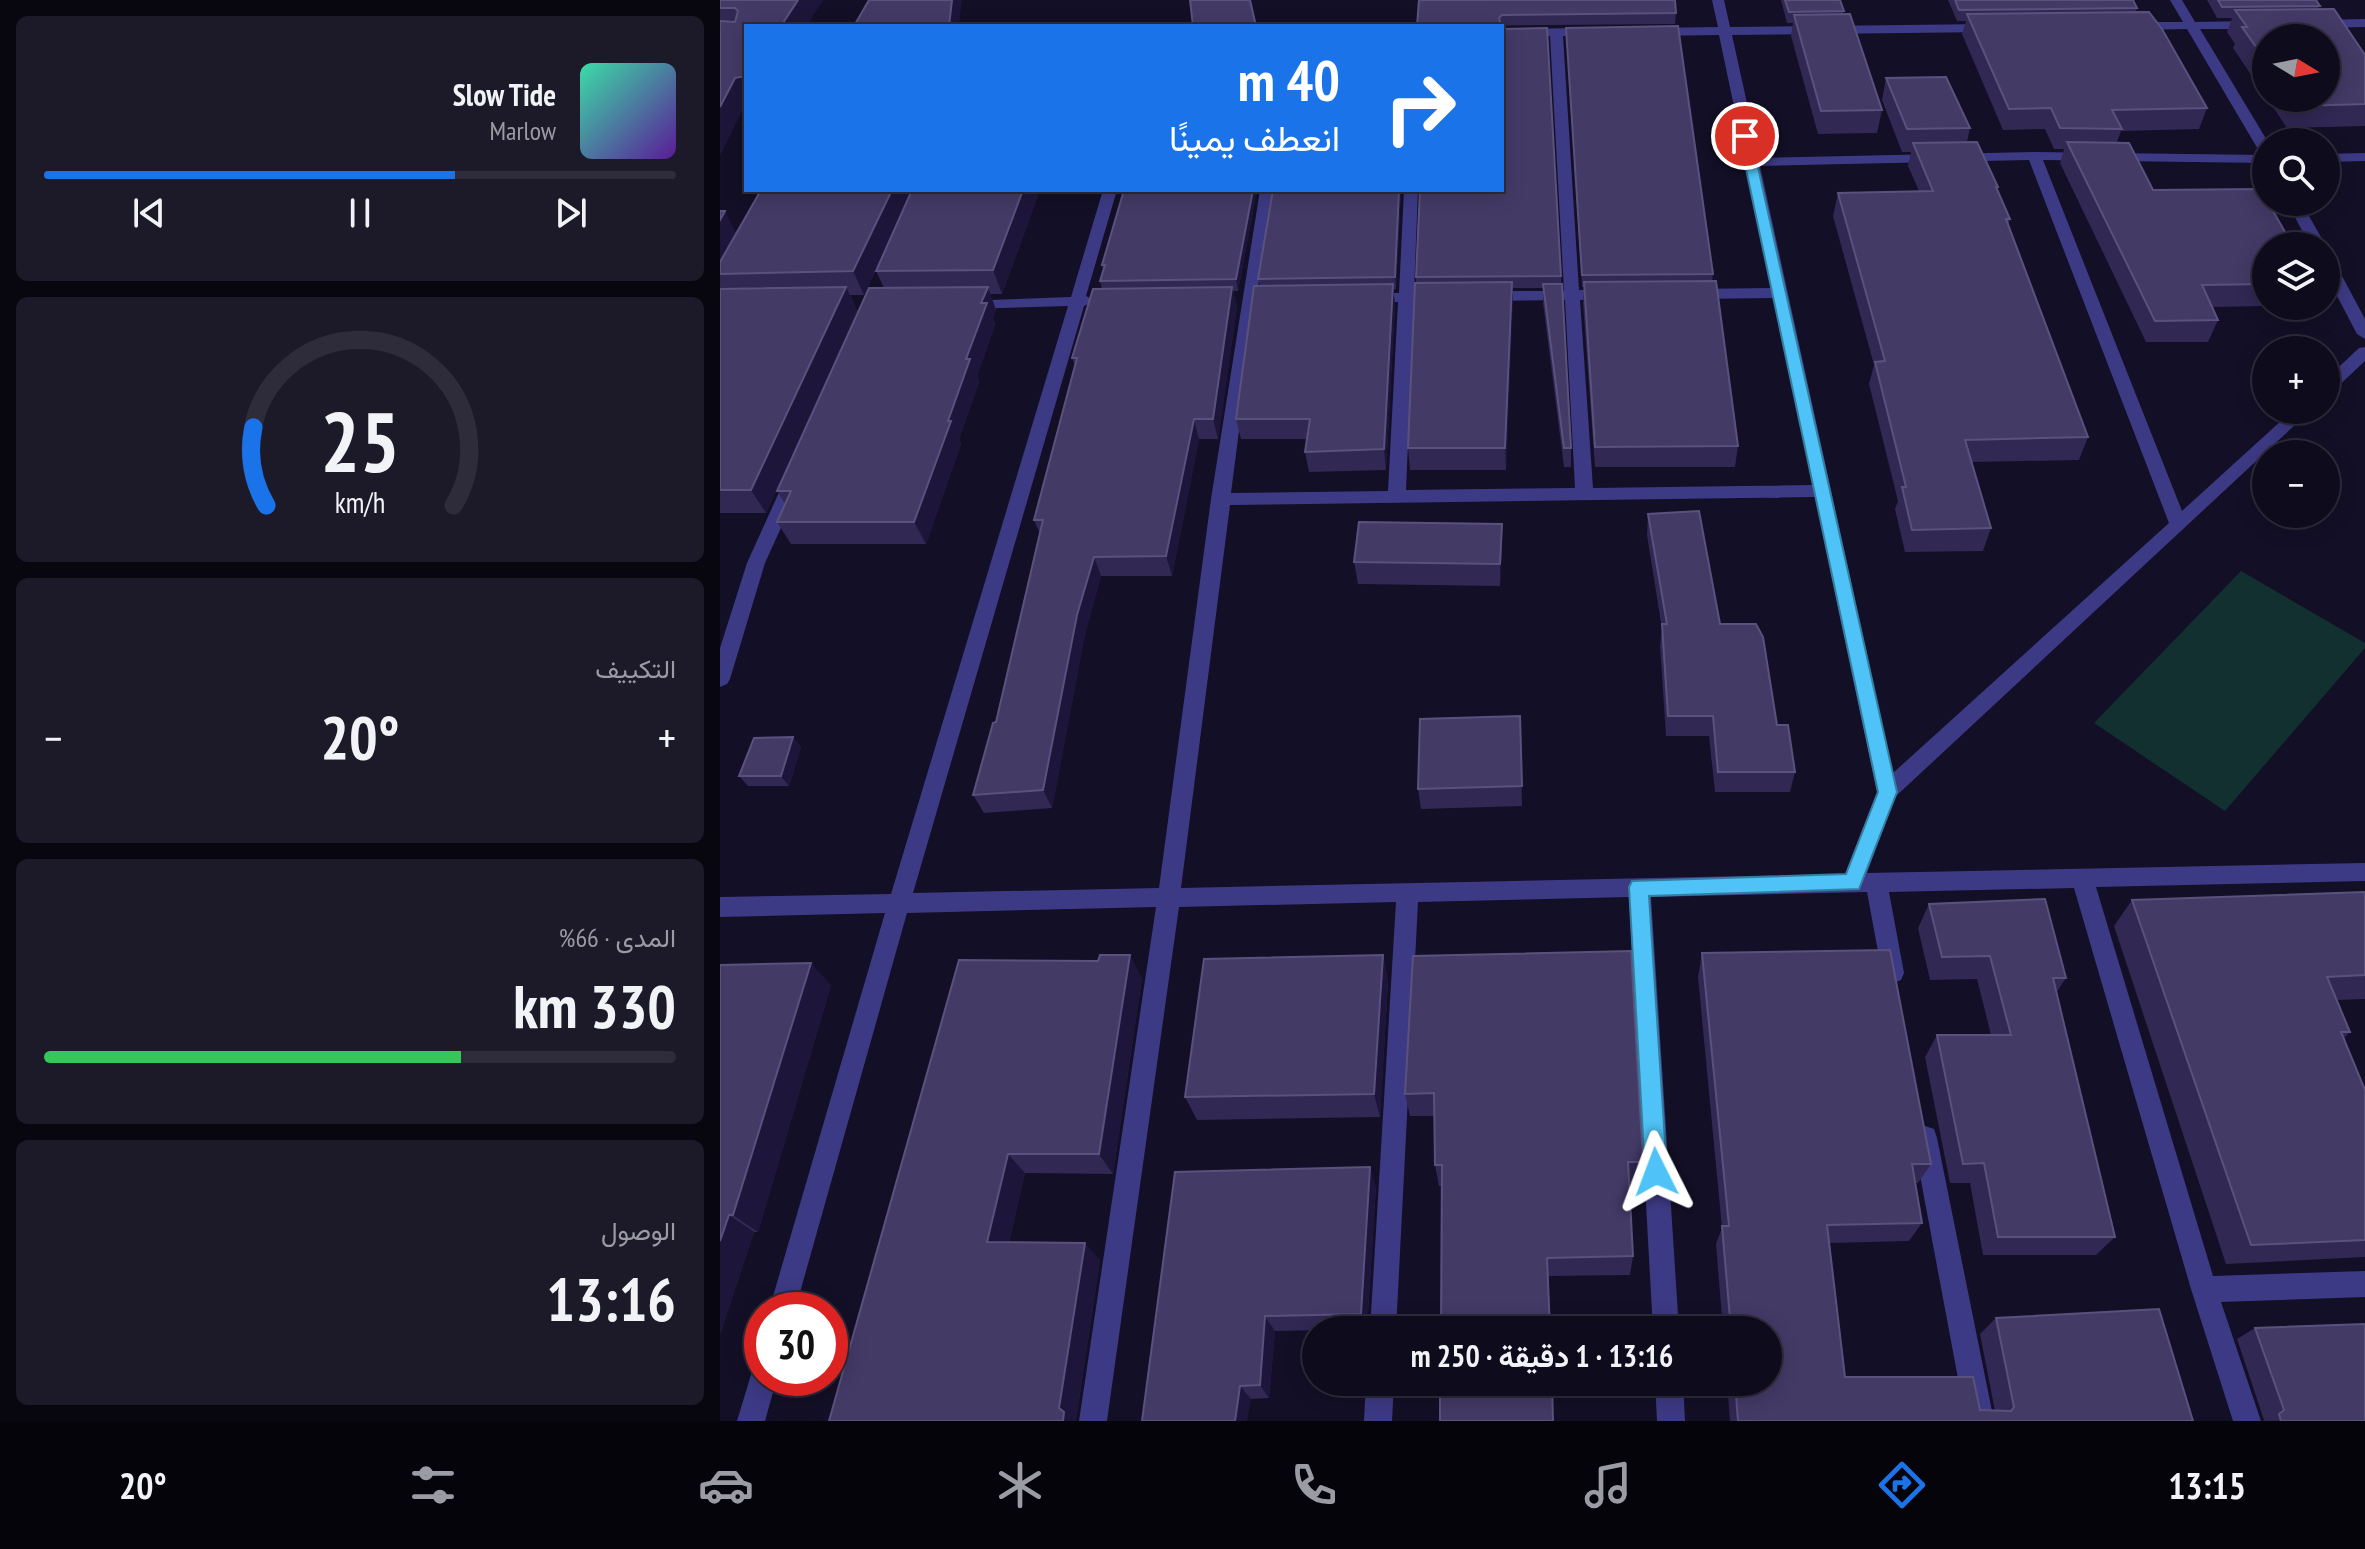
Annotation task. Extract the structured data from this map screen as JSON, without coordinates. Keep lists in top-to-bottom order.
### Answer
{
  "north": "right",
  "page": {
    "map_buttons": ["+", "−"],
    "turn": ["40 m", "انعطف يمينًا"],
    "song": ["Slow Tide", "Marlow"],
    "tile": [
      "التكييف",
      ["المدى · 66%", "330 km"],
      ["الوصول", "13:16"]
    ],
    "heat": ["−", "20°", "+"],
    "limit": "30",
    "trip": "13:16 · 1 دقيقة · 250 m",
    "tabs": ["13:15", "20°"],
    "gauge": ["25", "km/h"]
  }
}
